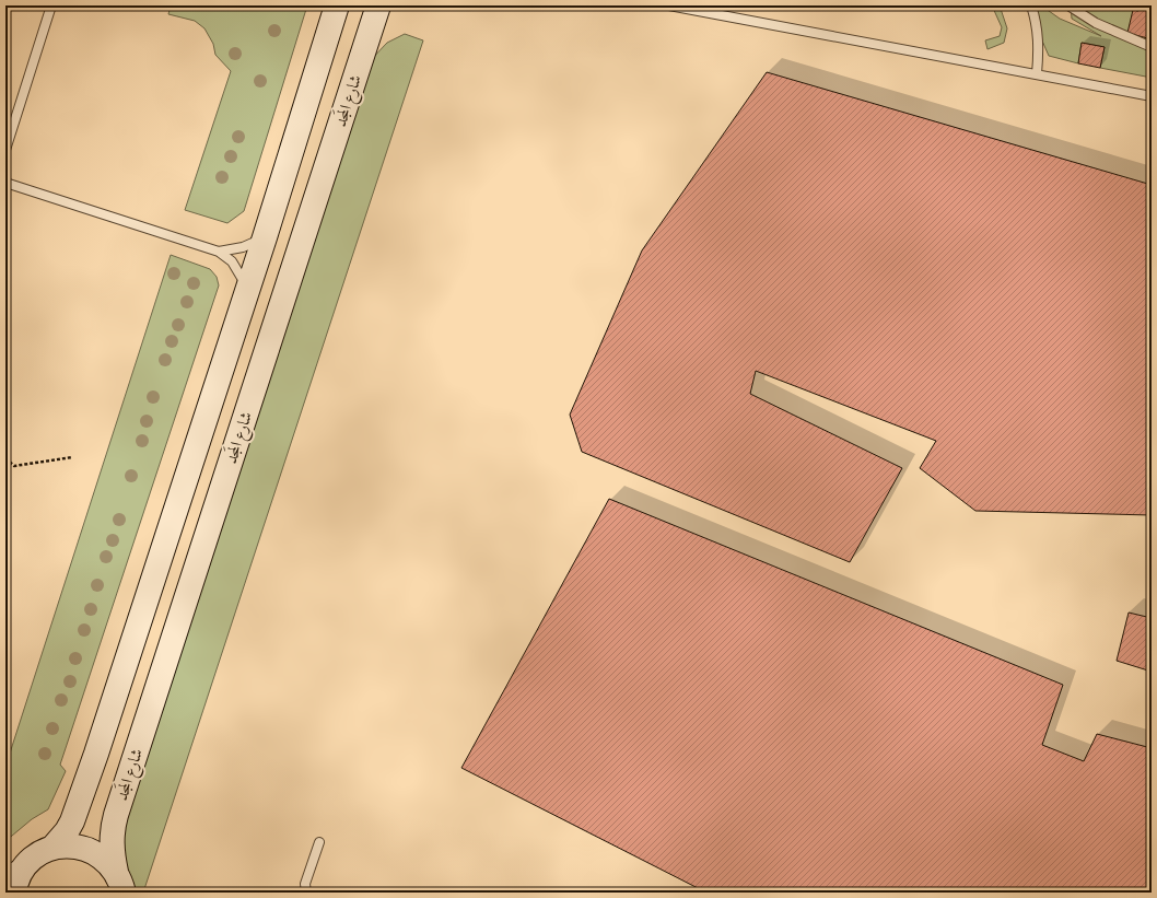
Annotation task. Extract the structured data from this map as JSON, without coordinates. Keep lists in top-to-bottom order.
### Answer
{
  "streets": {
    "street": ["شارع المَجد"]
  }
}
